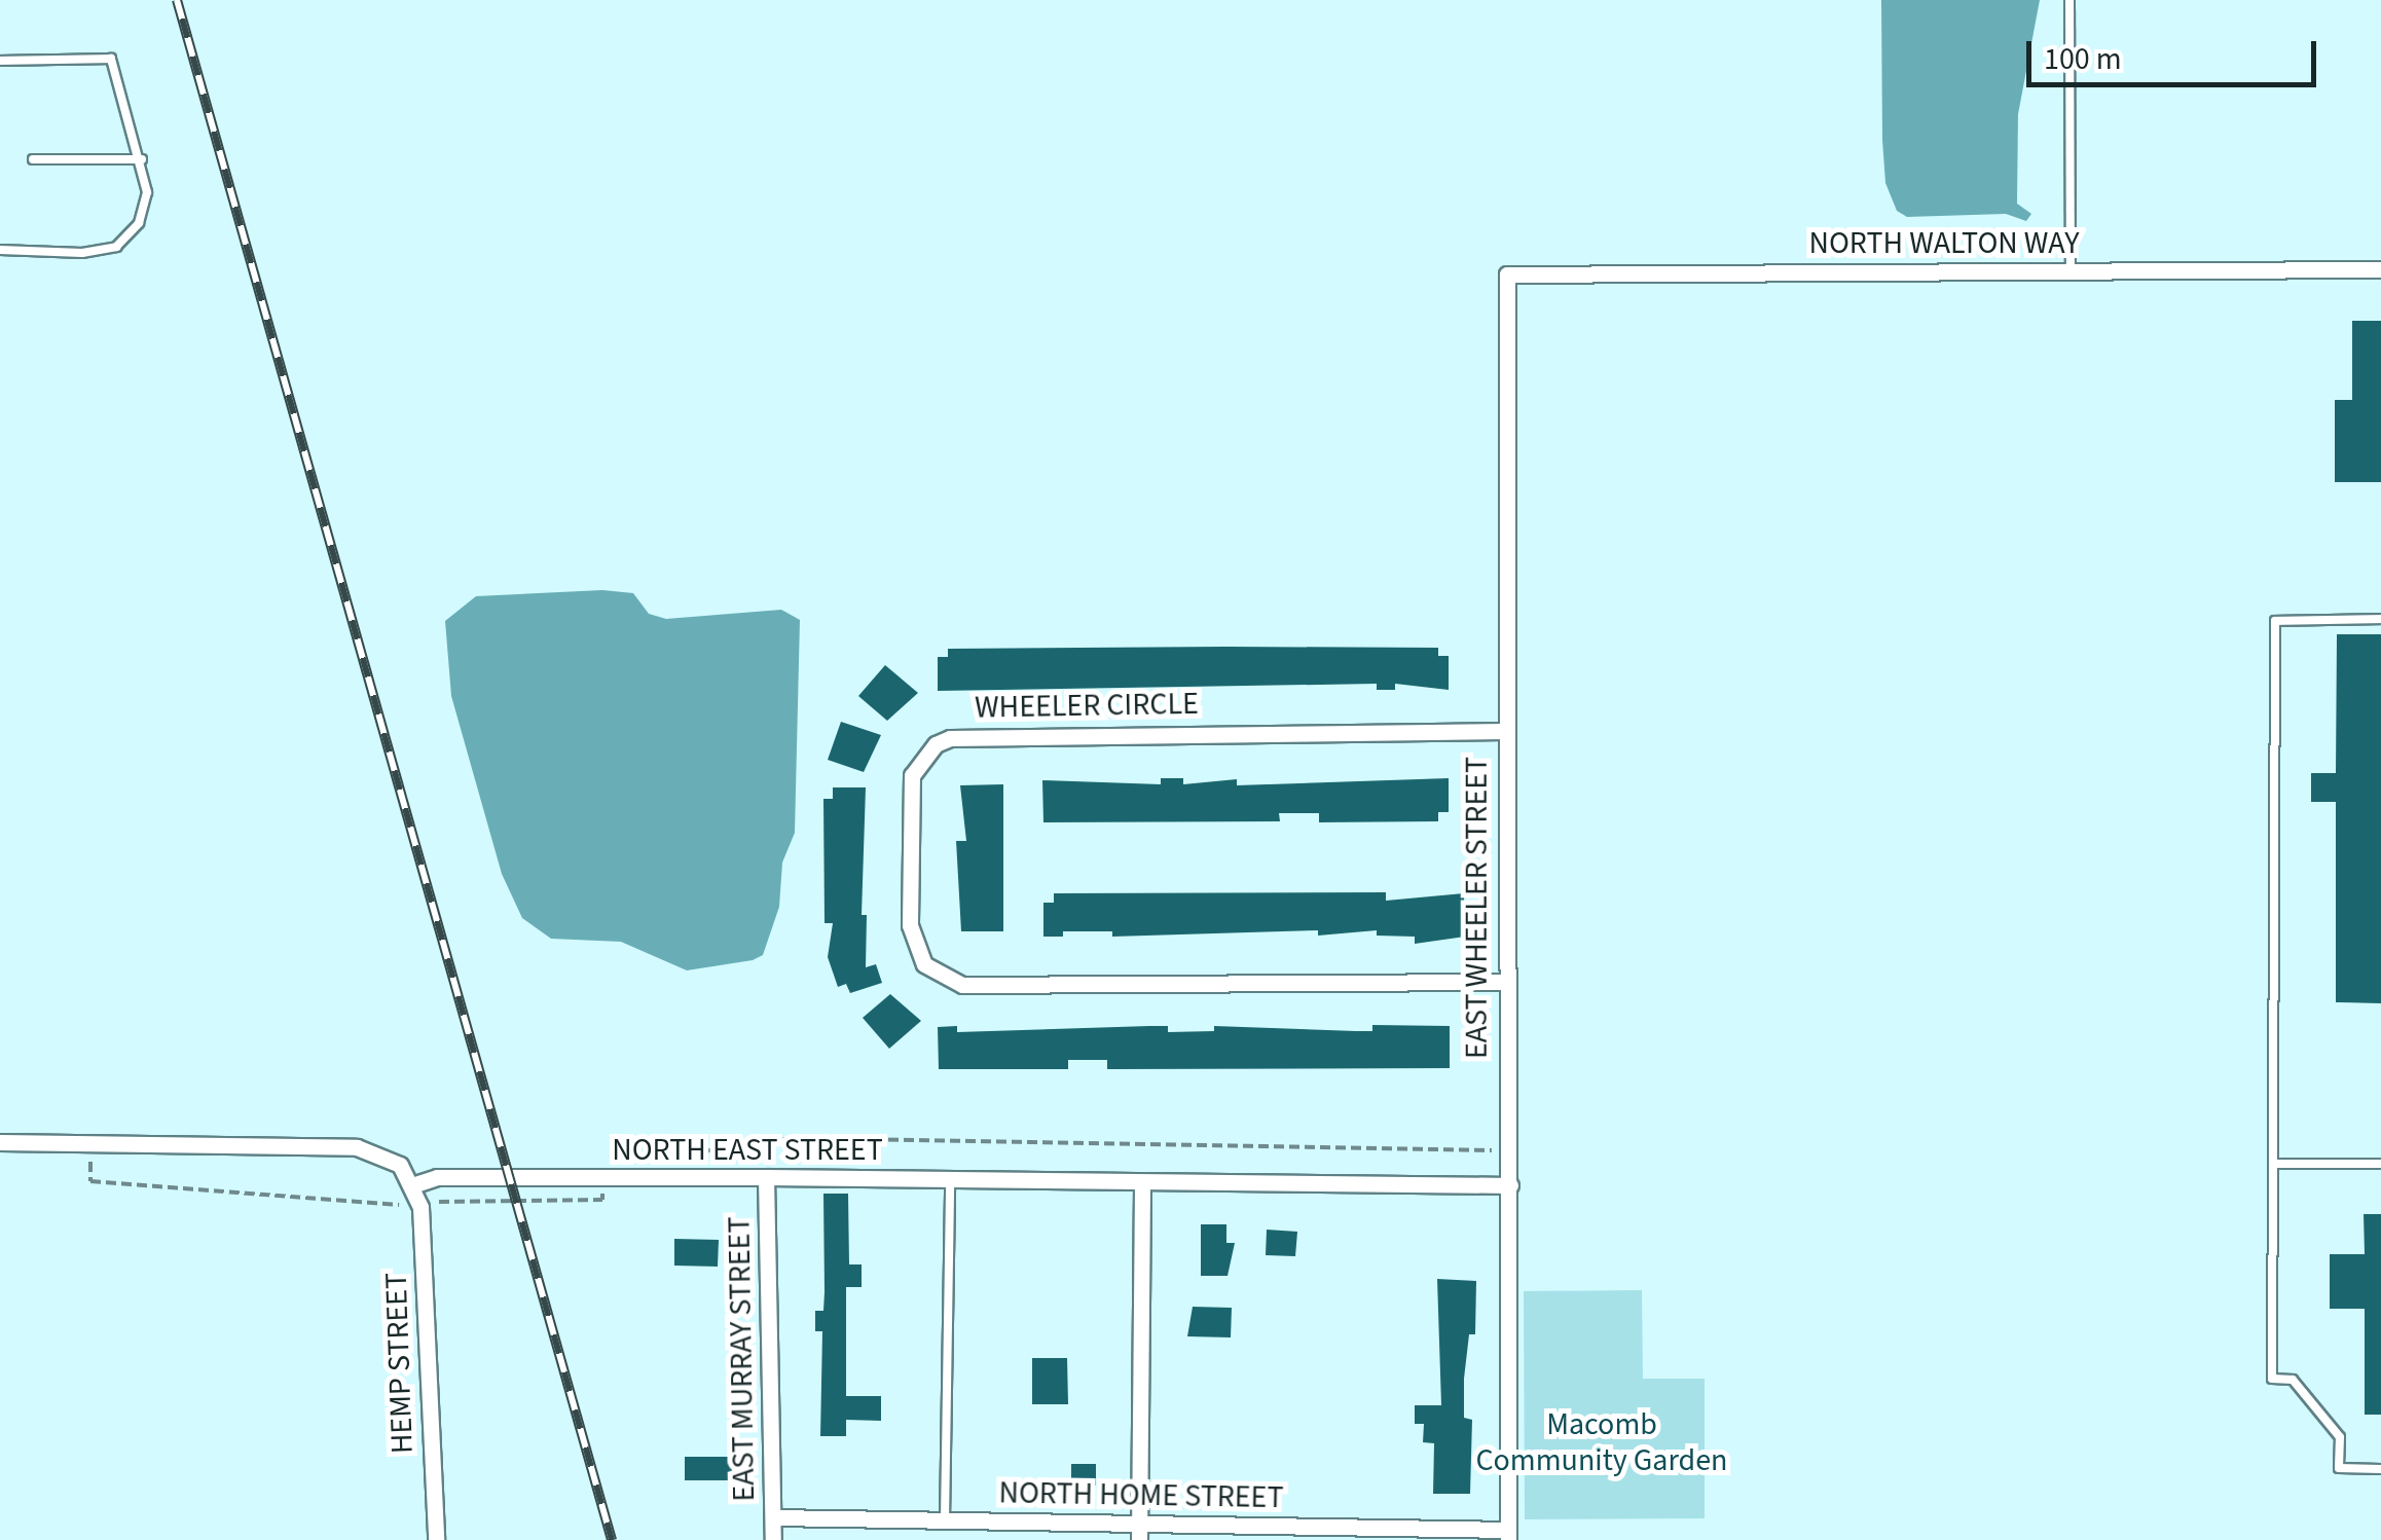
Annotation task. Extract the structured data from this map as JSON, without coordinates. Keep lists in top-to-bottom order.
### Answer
{
  "streets": {
    "street": [
      "NORTH WALTON WAY",
      "WHEELER CIRCLE",
      "EAST WHEELER STREET",
      "NORTH EAST STREET",
      "EAST MURRAY STREET",
      "HEMP STREET",
      "NORTH HOME STREET"
    ]
  },
  "crossings": [
    ["NORTH WALTON WAY", "EAST WHEELER STREET"],
    ["WHEELER CIRCLE", "EAST WHEELER STREET"],
    ["EAST WHEELER STREET", "NORTH EAST STREET"],
    ["EAST WHEELER STREET", "NORTH HOME STREET"],
    ["NORTH EAST STREET", "EAST MURRAY STREET"],
    ["NORTH EAST STREET", "HEMP STREET"],
    ["EAST MURRAY STREET", "NORTH HOME STREET"]
  ],
  "parks": ["Macomb Community Garden"],
  "scale_bar": "100 m"
}
